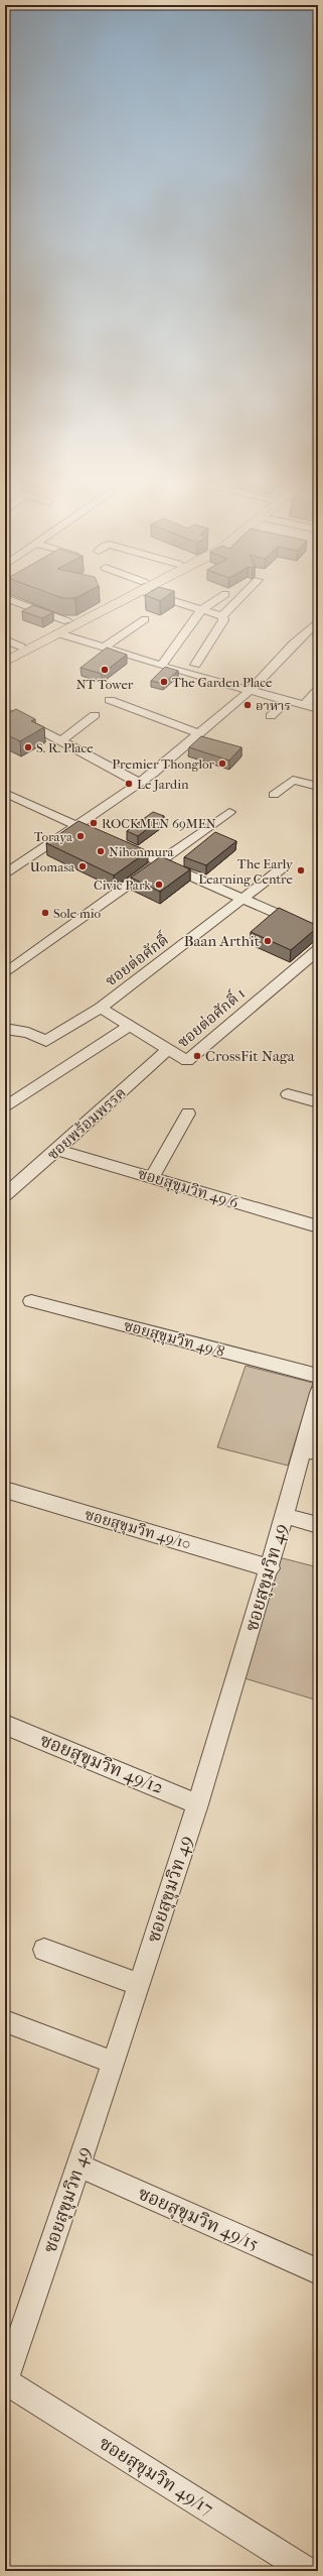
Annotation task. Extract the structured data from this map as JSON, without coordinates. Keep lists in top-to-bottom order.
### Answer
{
  "streets": {
    "street": [
      "ซอยต่อศักดิ์",
      "ซอยต่อศักดิ์ 1",
      "ซอยพร้อมพรรค",
      "ซอยสุขุมวิท 49/6",
      "ซอยสุขุมวิท 49/8",
      "ซอยสุขุมวิท 49/10",
      "ซอยสุขุมวิท 49",
      "ซอยสุขุมวิท 49/12",
      "ซอยสุขุมวิท 49/15",
      "ซอยสุขุมวิท 49/17"
    ]
  },
  "crossings": [
    ["ซอยต่อศักดิ์", "ซอยต่อศักดิ์ 1"],
    ["ซอยต่อศักดิ์ 1", "ซอยพร้อมพรรค"],
    ["ซอยพร้อมพรรค", "ซอยสุขุมวิท 49/6"],
    ["ซอยสุขุมวิท 49/10", "ซอยสุขุมวิท 49"],
    ["ซอยสุขุมวิท 49", "ซอยสุขุมวิท 49/12"],
    ["ซอยสุขุมวิท 49", "ซอยสุขุมวิท 49/15"],
    ["ซอยสุขุมวิท 49", "ซอยสุขุมวิท 49/17"]
  ],
  "places": [
    "NT Tower",
    "The Garden Place",
    "อาหาร",
    "S. R. Place",
    "Premier Thonglor",
    "Le Jardin",
    "ROCKMEN 69MEN",
    "Toraya",
    "Nihonmura",
    "Uomasa",
    "The Early Learning Centre",
    "Civic Park",
    "Sole mio",
    "Baan Arthit",
    "CrossFit Naga"
  ]
}
